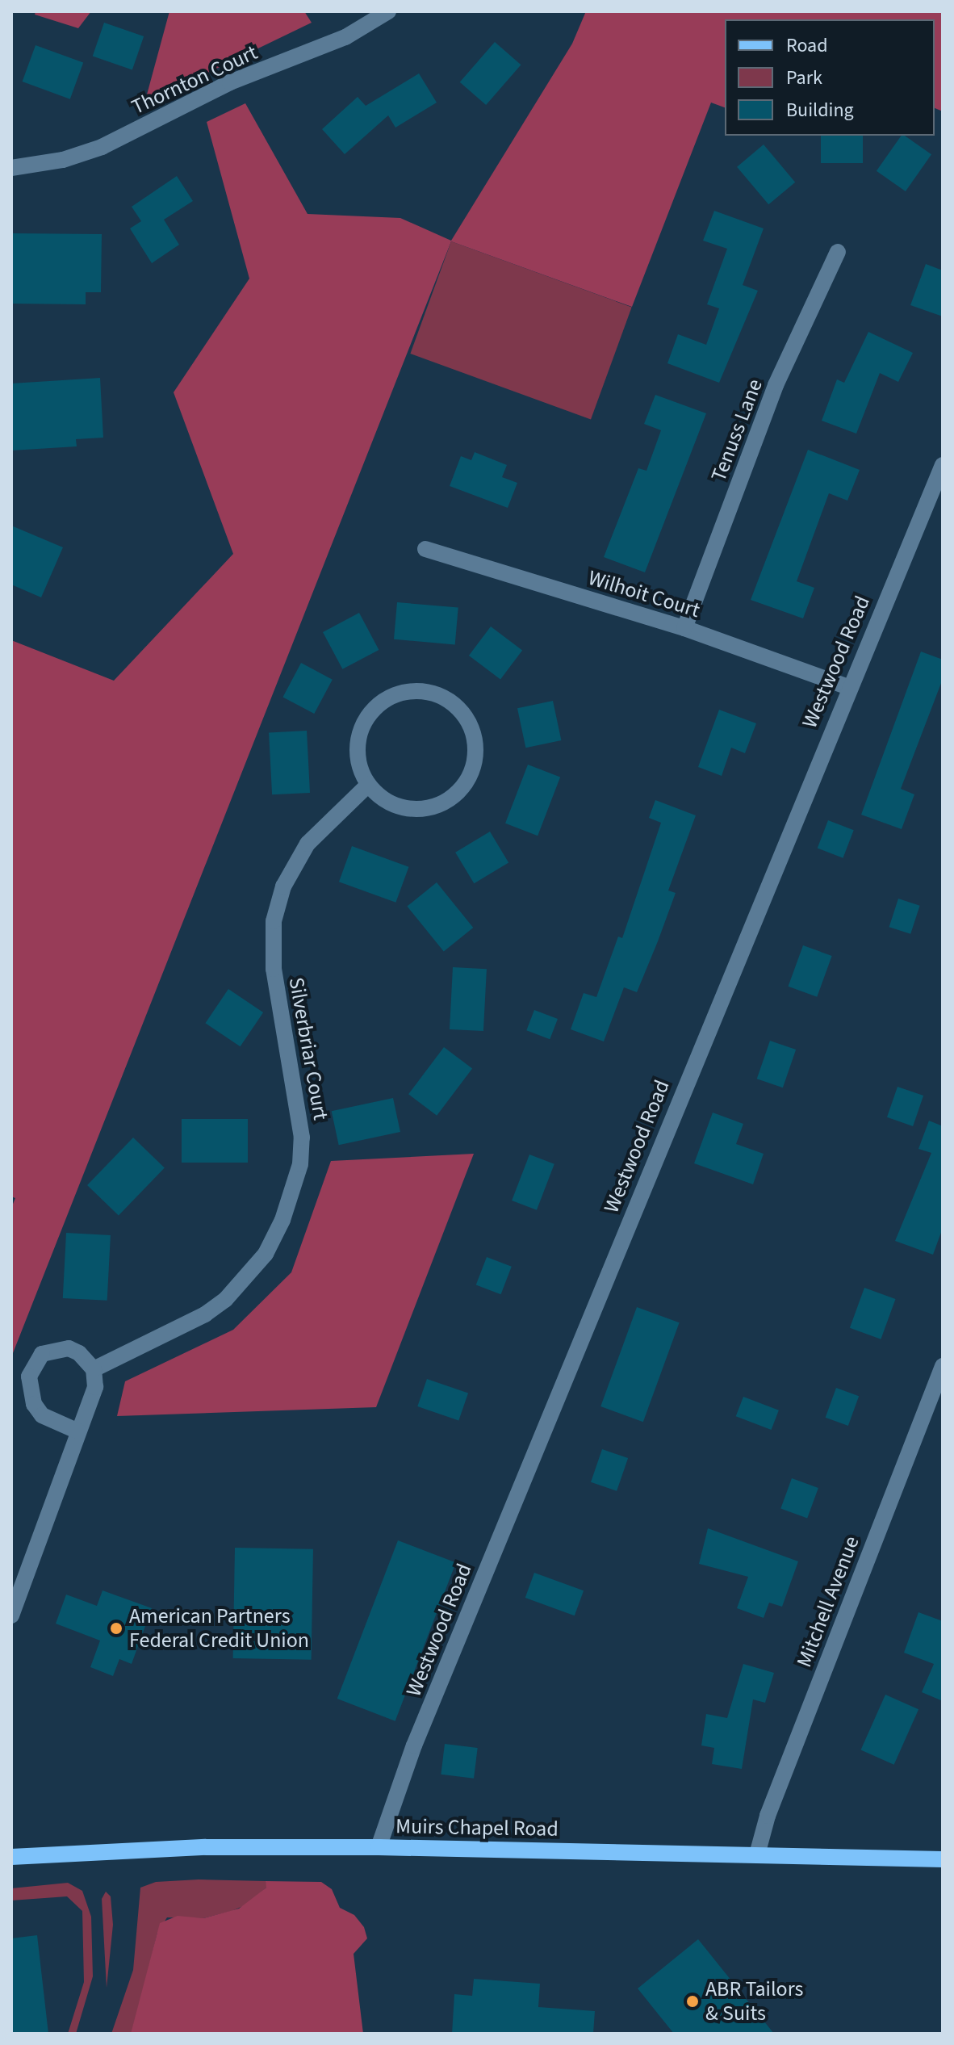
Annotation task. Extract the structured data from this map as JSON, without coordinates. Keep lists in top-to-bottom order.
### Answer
{
  "streets": {
    "main road": ["Muirs Chapel Road"],
    "street": [
      "Thornton Court",
      "Tenuss Lane",
      "Wilhoit Court",
      "Westwood Road",
      "Silverbriar Court",
      "Mitchell Avenue"
    ]
  },
  "crossings": [
    ["Tenuss Lane", "Wilhoit Court"],
    ["Wilhoit Court", "Westwood Road"],
    ["Westwood Road", "Muirs Chapel Road"],
    ["Mitchell Avenue", "Muirs Chapel Road"]
  ],
  "places": ["American Partners Federal Credit Union", "ABR Tailors & Suits"],
  "legend": ["Road", "Park", "Building"]
}
